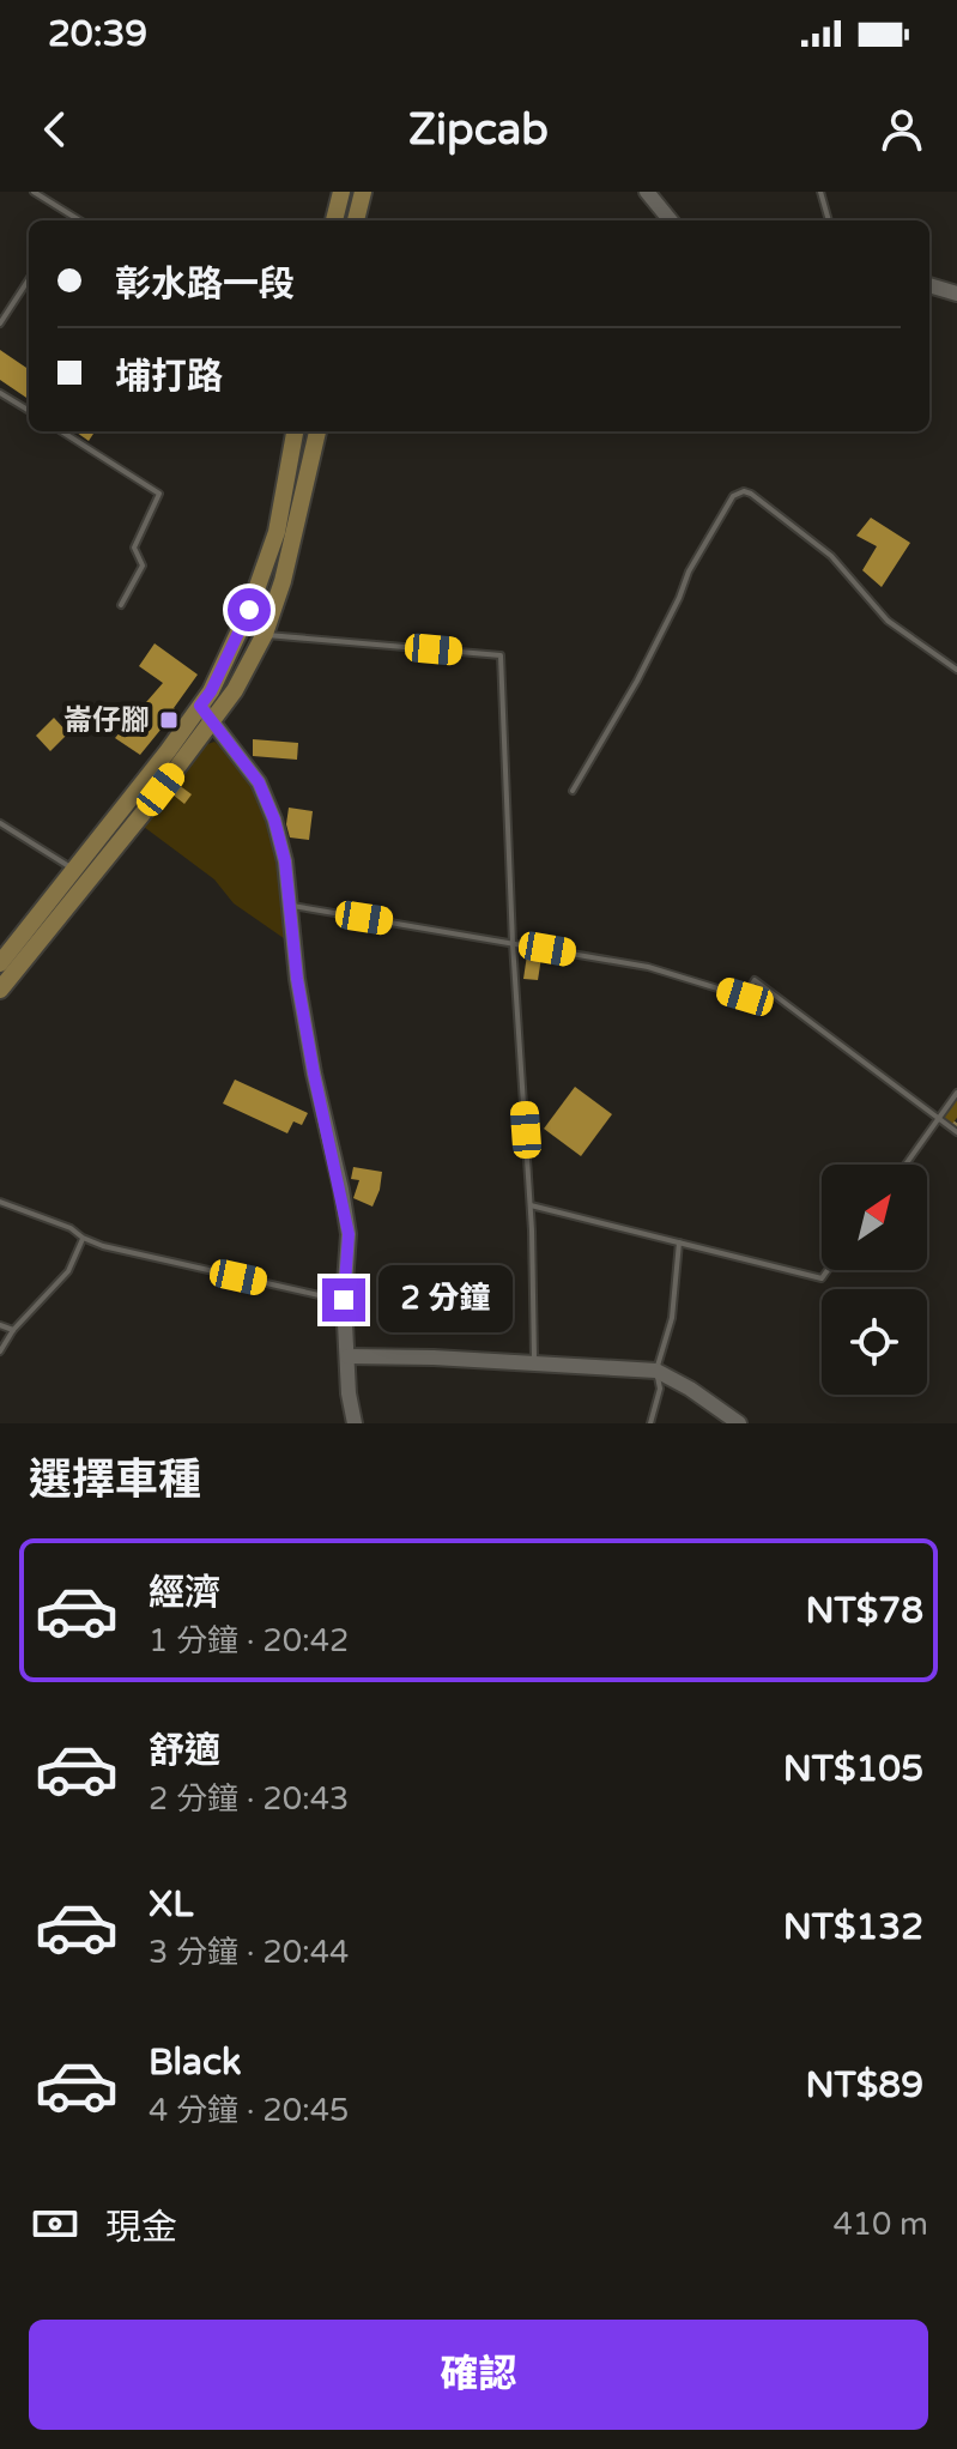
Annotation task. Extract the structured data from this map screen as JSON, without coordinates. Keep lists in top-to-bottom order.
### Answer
{
  "places": {
    "transit": ["崙仔腳"]
  },
  "north": "top right",
  "page": {
    "status": "20:39",
    "header": "Zipcab",
    "banner": ["彰水路一段", "埔打路"],
    "bubble": "2 分鐘",
    "heading": "選擇車種",
    "list": [
      {
        "name": "經濟",
        "note": "1 分鐘 · 20:42",
        "value": "NT$78"
      },
      {
        "name": "舒適",
        "note": "2 分鐘 · 20:43",
        "value": "NT$105"
      },
      {
        "name": "XL",
        "note": "3 分鐘 · 20:44",
        "value": "NT$132"
      },
      {
        "name": "Black",
        "note": "4 分鐘 · 20:45",
        "value": "NT$89"
      }
    ],
    "pay": ["現金", "410 m"],
    "buttons": "確認"
  }
}
